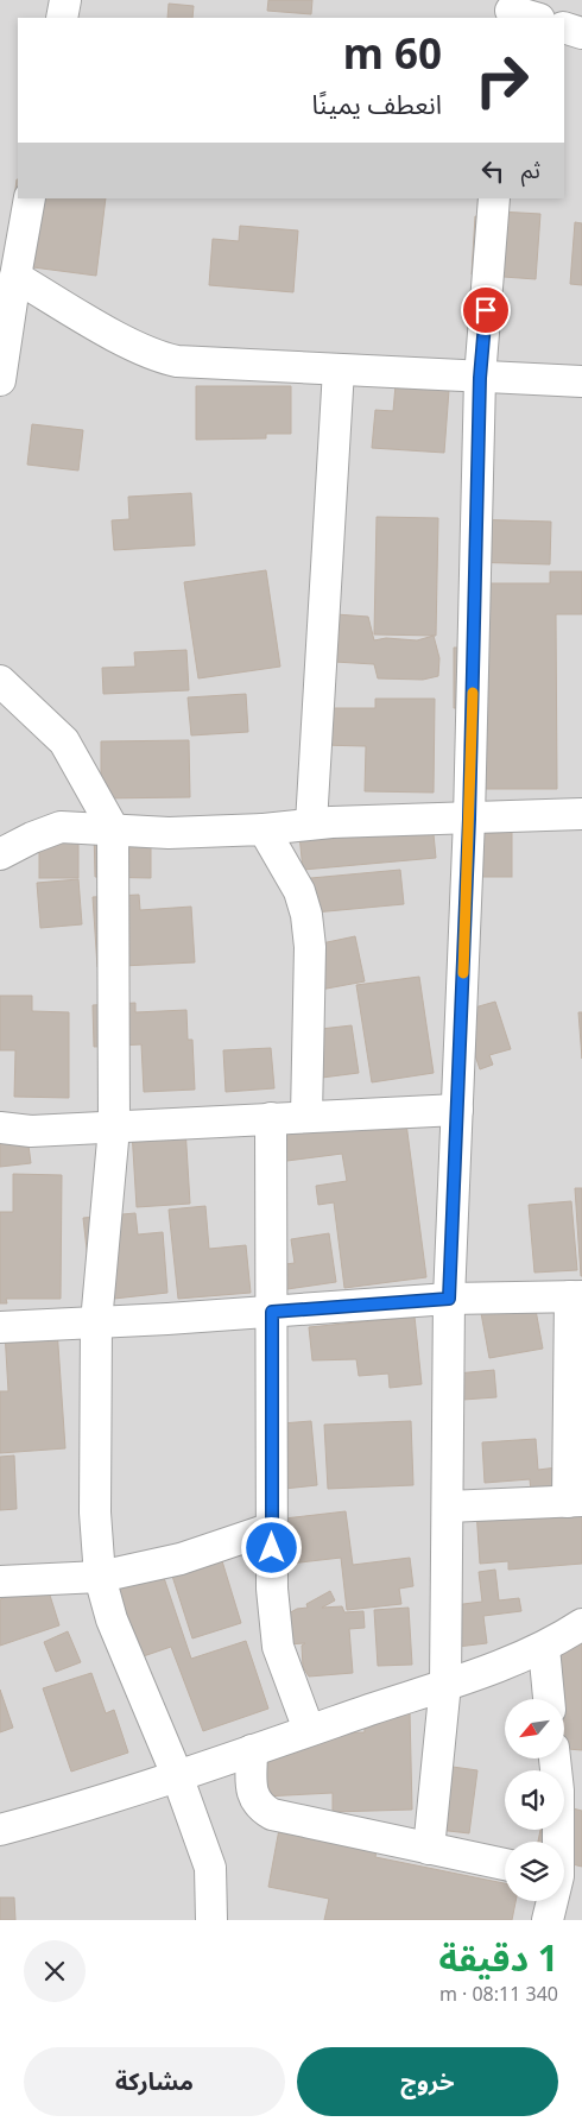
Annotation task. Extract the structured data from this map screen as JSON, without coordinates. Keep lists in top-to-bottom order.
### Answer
{
  "north": "bottom left",
  "page": {
    "turn": ["60 m", "انعطف يمينًا"],
    "then": "ثم",
    "heading": ["1 دقيقة", "340 m · 08:11"],
    "buttons": ["خروج", "مشاركة"]
  }
}
